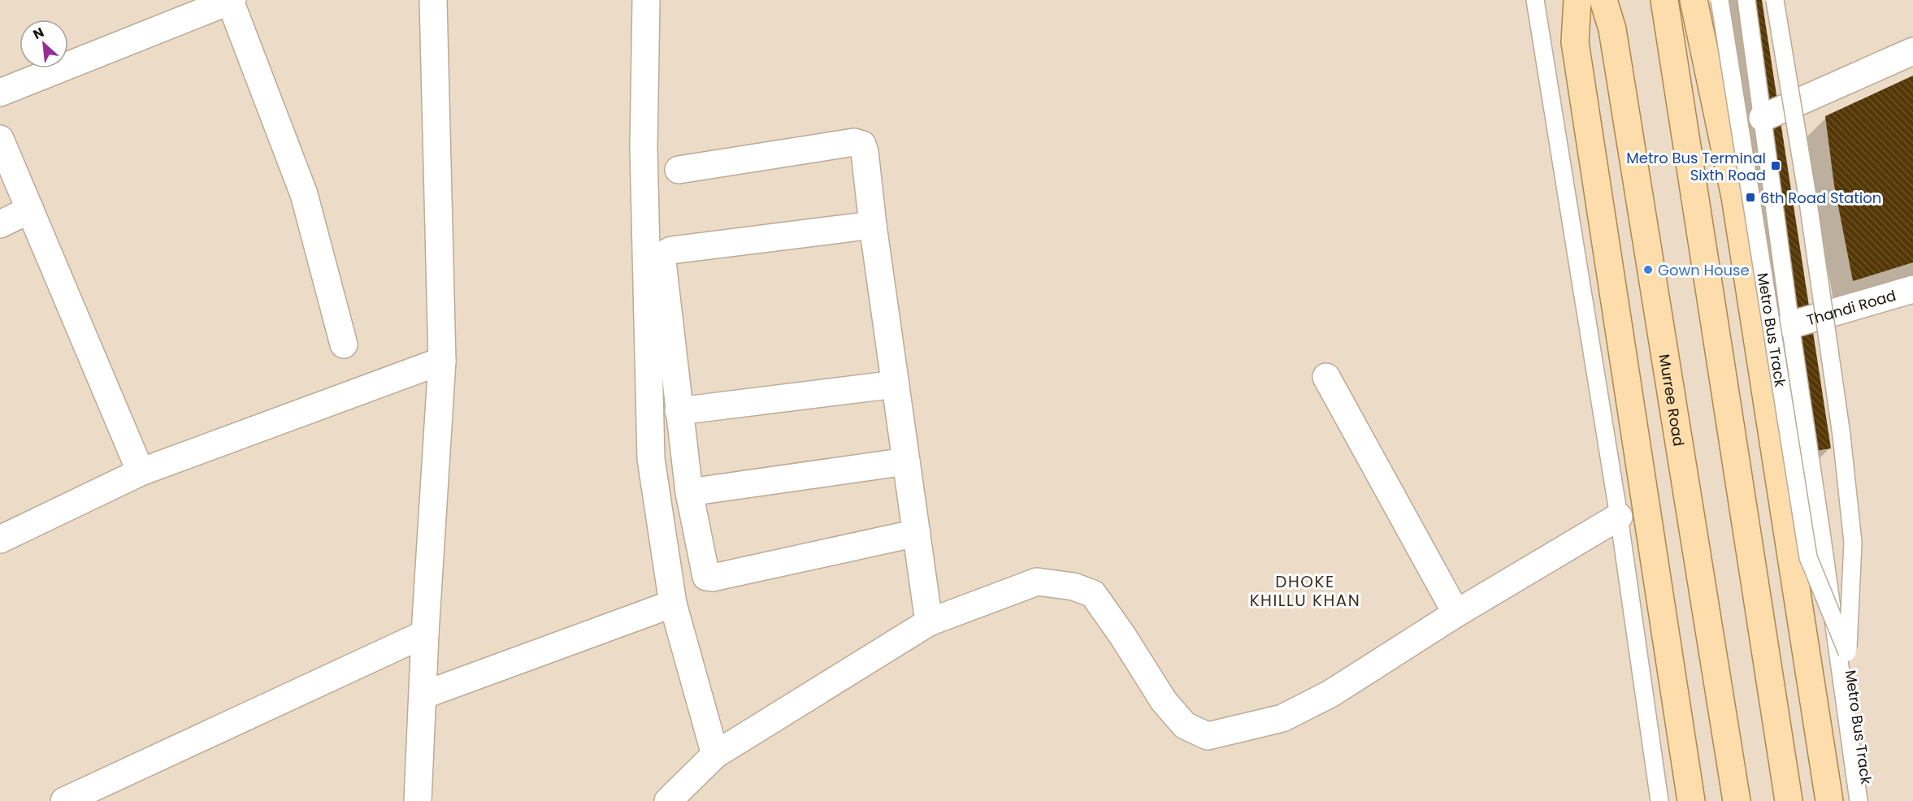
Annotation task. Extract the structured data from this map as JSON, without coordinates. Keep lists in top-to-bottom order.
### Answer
{
  "streets": {
    "main road": ["Murree Road"],
    "street": ["Thandi Road"],
    "lane": ["Metro Bus Track"]
  },
  "districts": ["DHOKE KHILLU KHAN"],
  "places": {
    "transit": ["Metro Bus Terminal Sixth Road", "6th Road Station"],
    "other": ["Gown House"]
  },
  "north": "top left"
}
